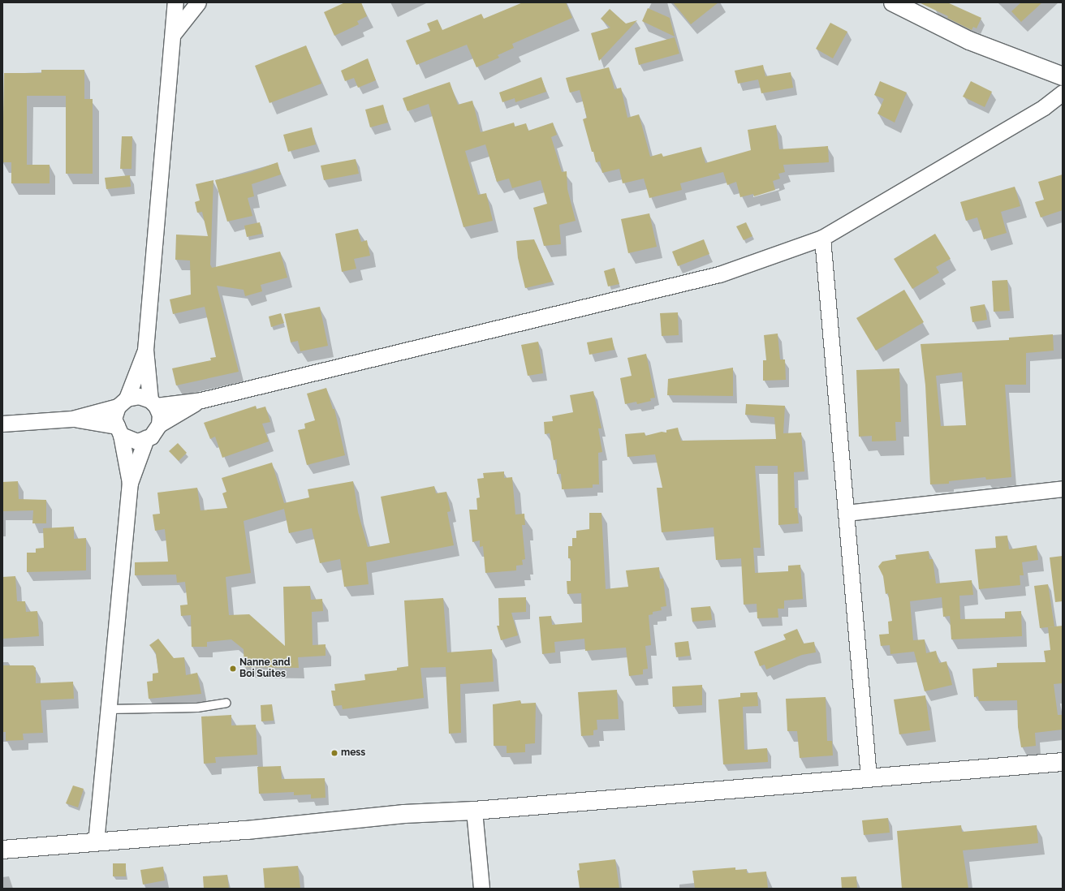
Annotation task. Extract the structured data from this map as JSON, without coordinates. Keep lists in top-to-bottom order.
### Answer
{
  "places": ["Nanne and Boi Suites", "mess"]
}
